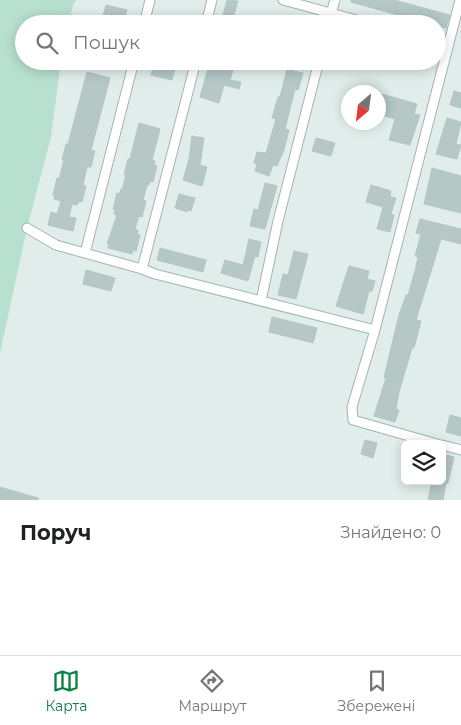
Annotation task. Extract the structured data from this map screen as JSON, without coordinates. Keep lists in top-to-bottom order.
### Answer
{
  "north": "bottom left",
  "page": {
    "search": "Пошук",
    "heading": ["Поруч", "Знайдено: 0"],
    "nav": ["Карта", "Маршрут", "Збережені"]
  }
}
